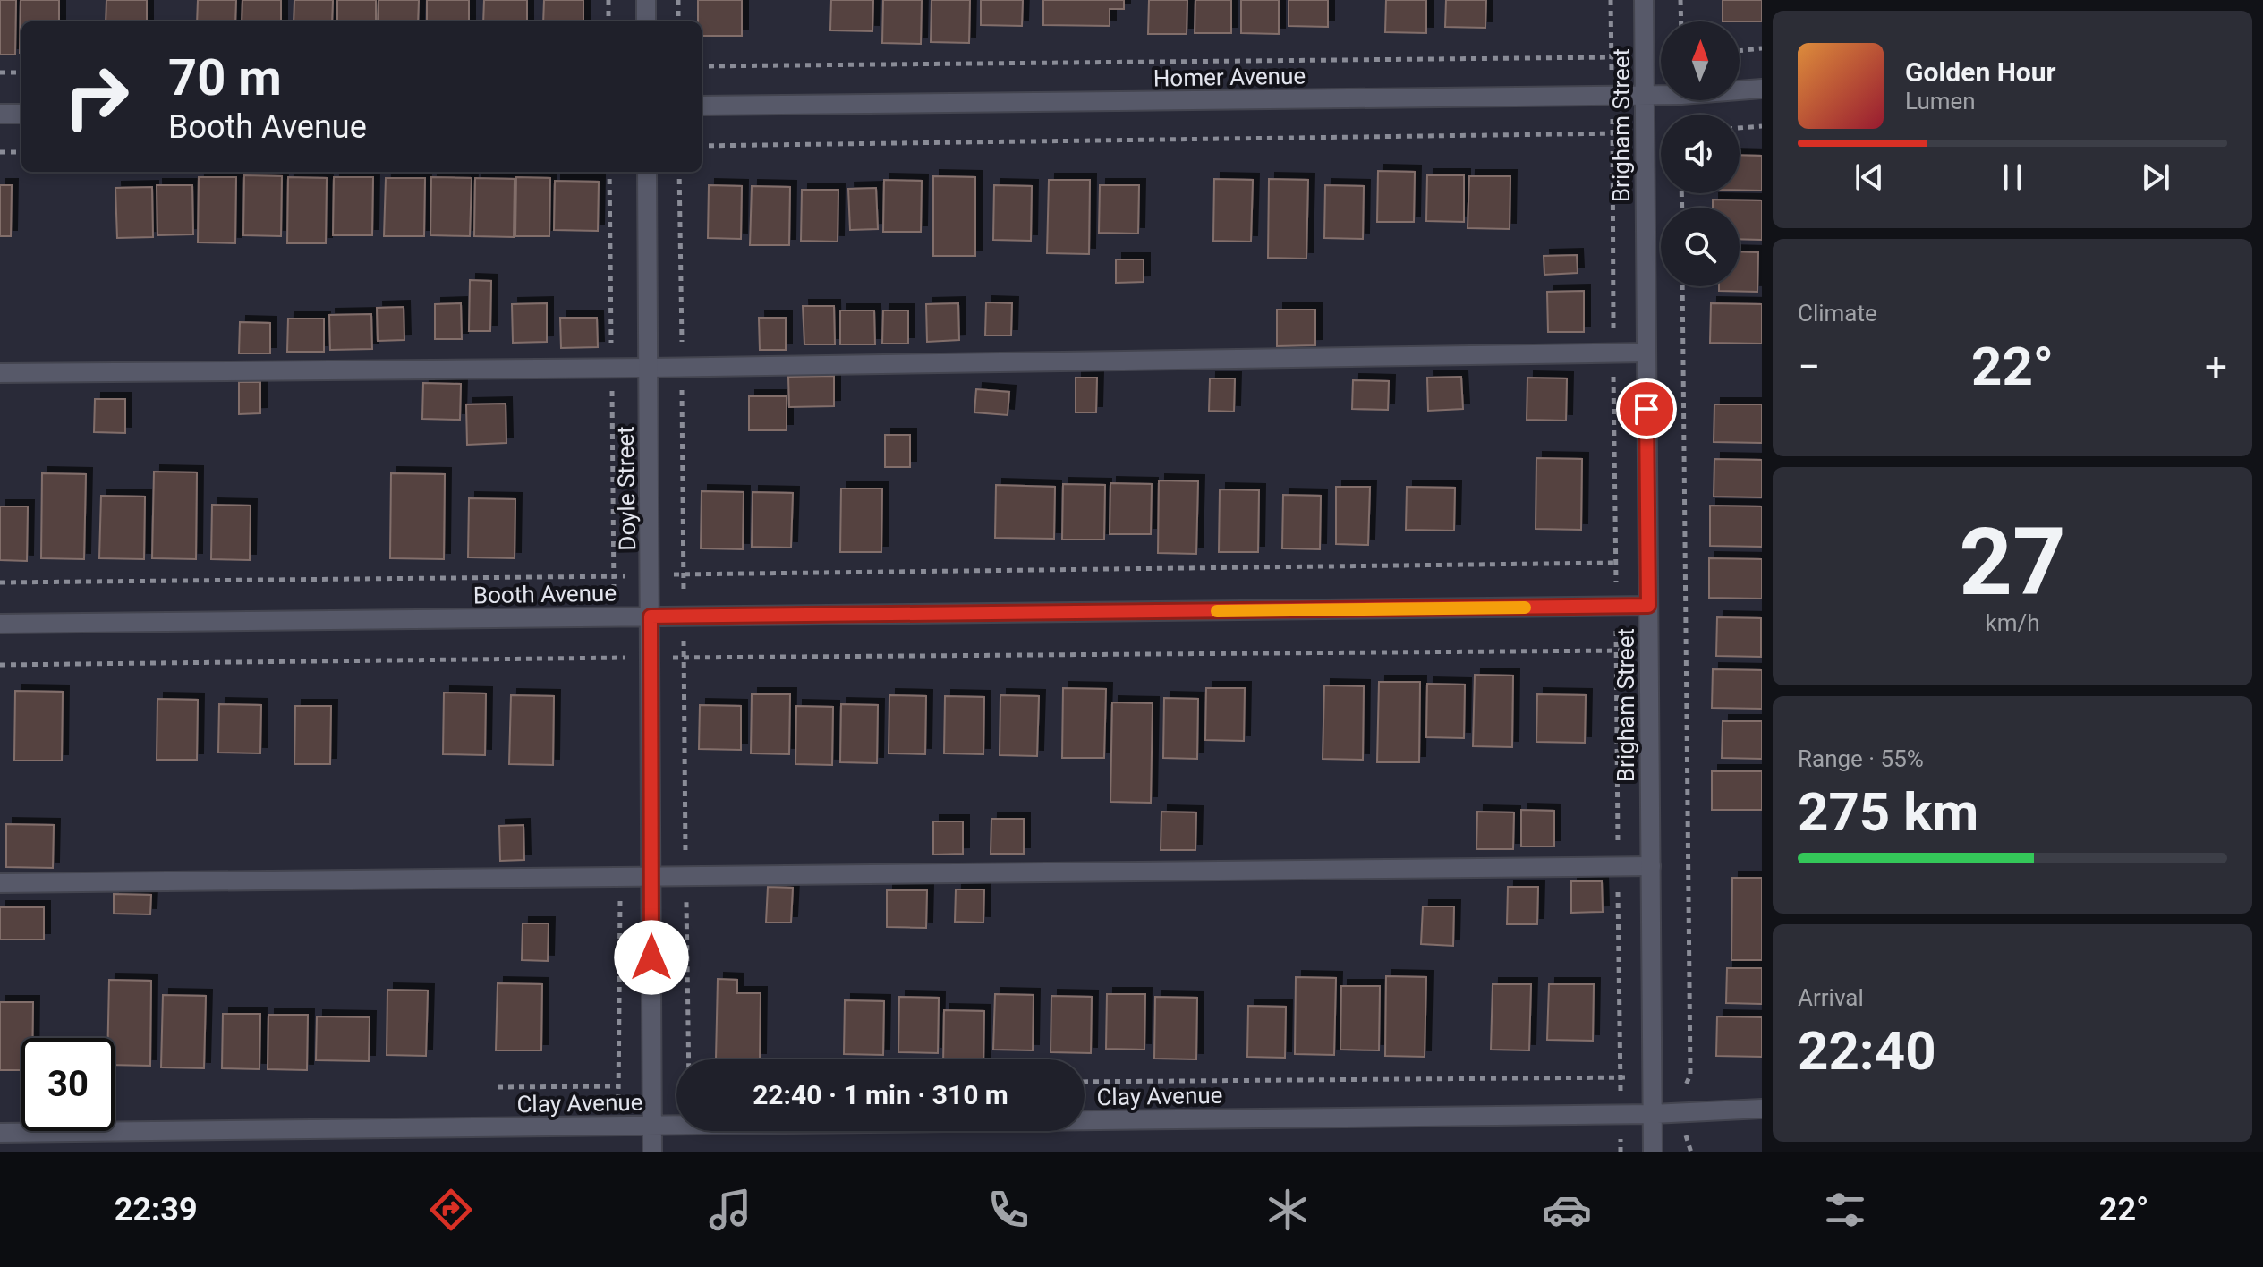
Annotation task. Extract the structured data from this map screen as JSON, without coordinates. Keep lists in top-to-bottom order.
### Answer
{
  "streets": {
    "street": [
      "Homer Avenue",
      "Brigham Street",
      "Doyle Street",
      "Booth Avenue",
      "Clay Avenue"
    ]
  },
  "crossings": [
    ["Homer Avenue", "Brigham Street"],
    ["Brigham Street", "Booth Avenue"],
    ["Brigham Street", "Clay Avenue"],
    ["Doyle Street", "Booth Avenue"],
    ["Doyle Street", "Clay Avenue"]
  ],
  "north": "top",
  "page": {
    "turn": ["70 m", "Booth Avenue"],
    "song": ["Golden Hour", "Lumen"],
    "tile": [
      "Climate",
      ["27", "km/h"],
      ["Range · 55%", "275 km"],
      ["Arrival", "22:40"]
    ],
    "heat": ["−", "22°", "+"],
    "limit": "30",
    "trip": "22:40 · 1 min · 310 m",
    "tabs": ["22:39", "22°"]
  }
}
